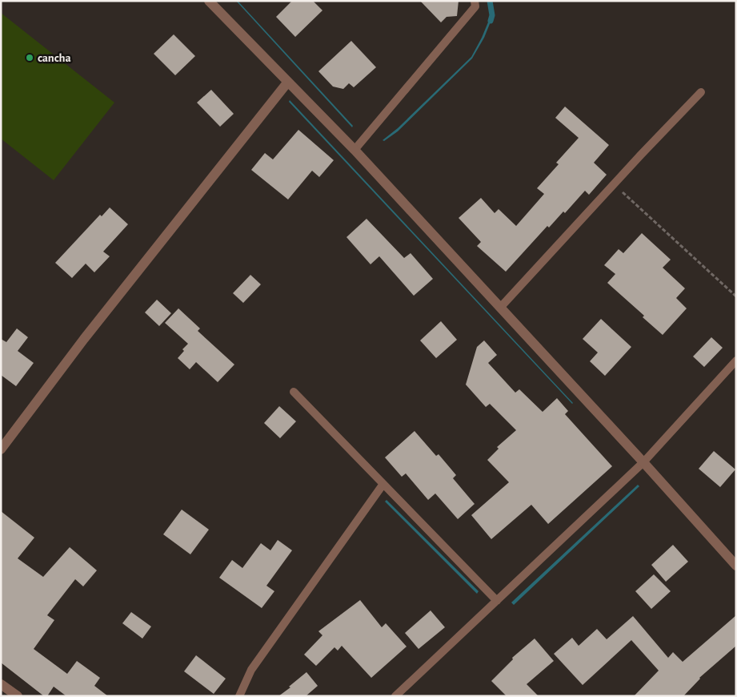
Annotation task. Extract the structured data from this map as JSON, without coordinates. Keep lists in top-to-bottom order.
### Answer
{
  "places": ["cancha"]
}
